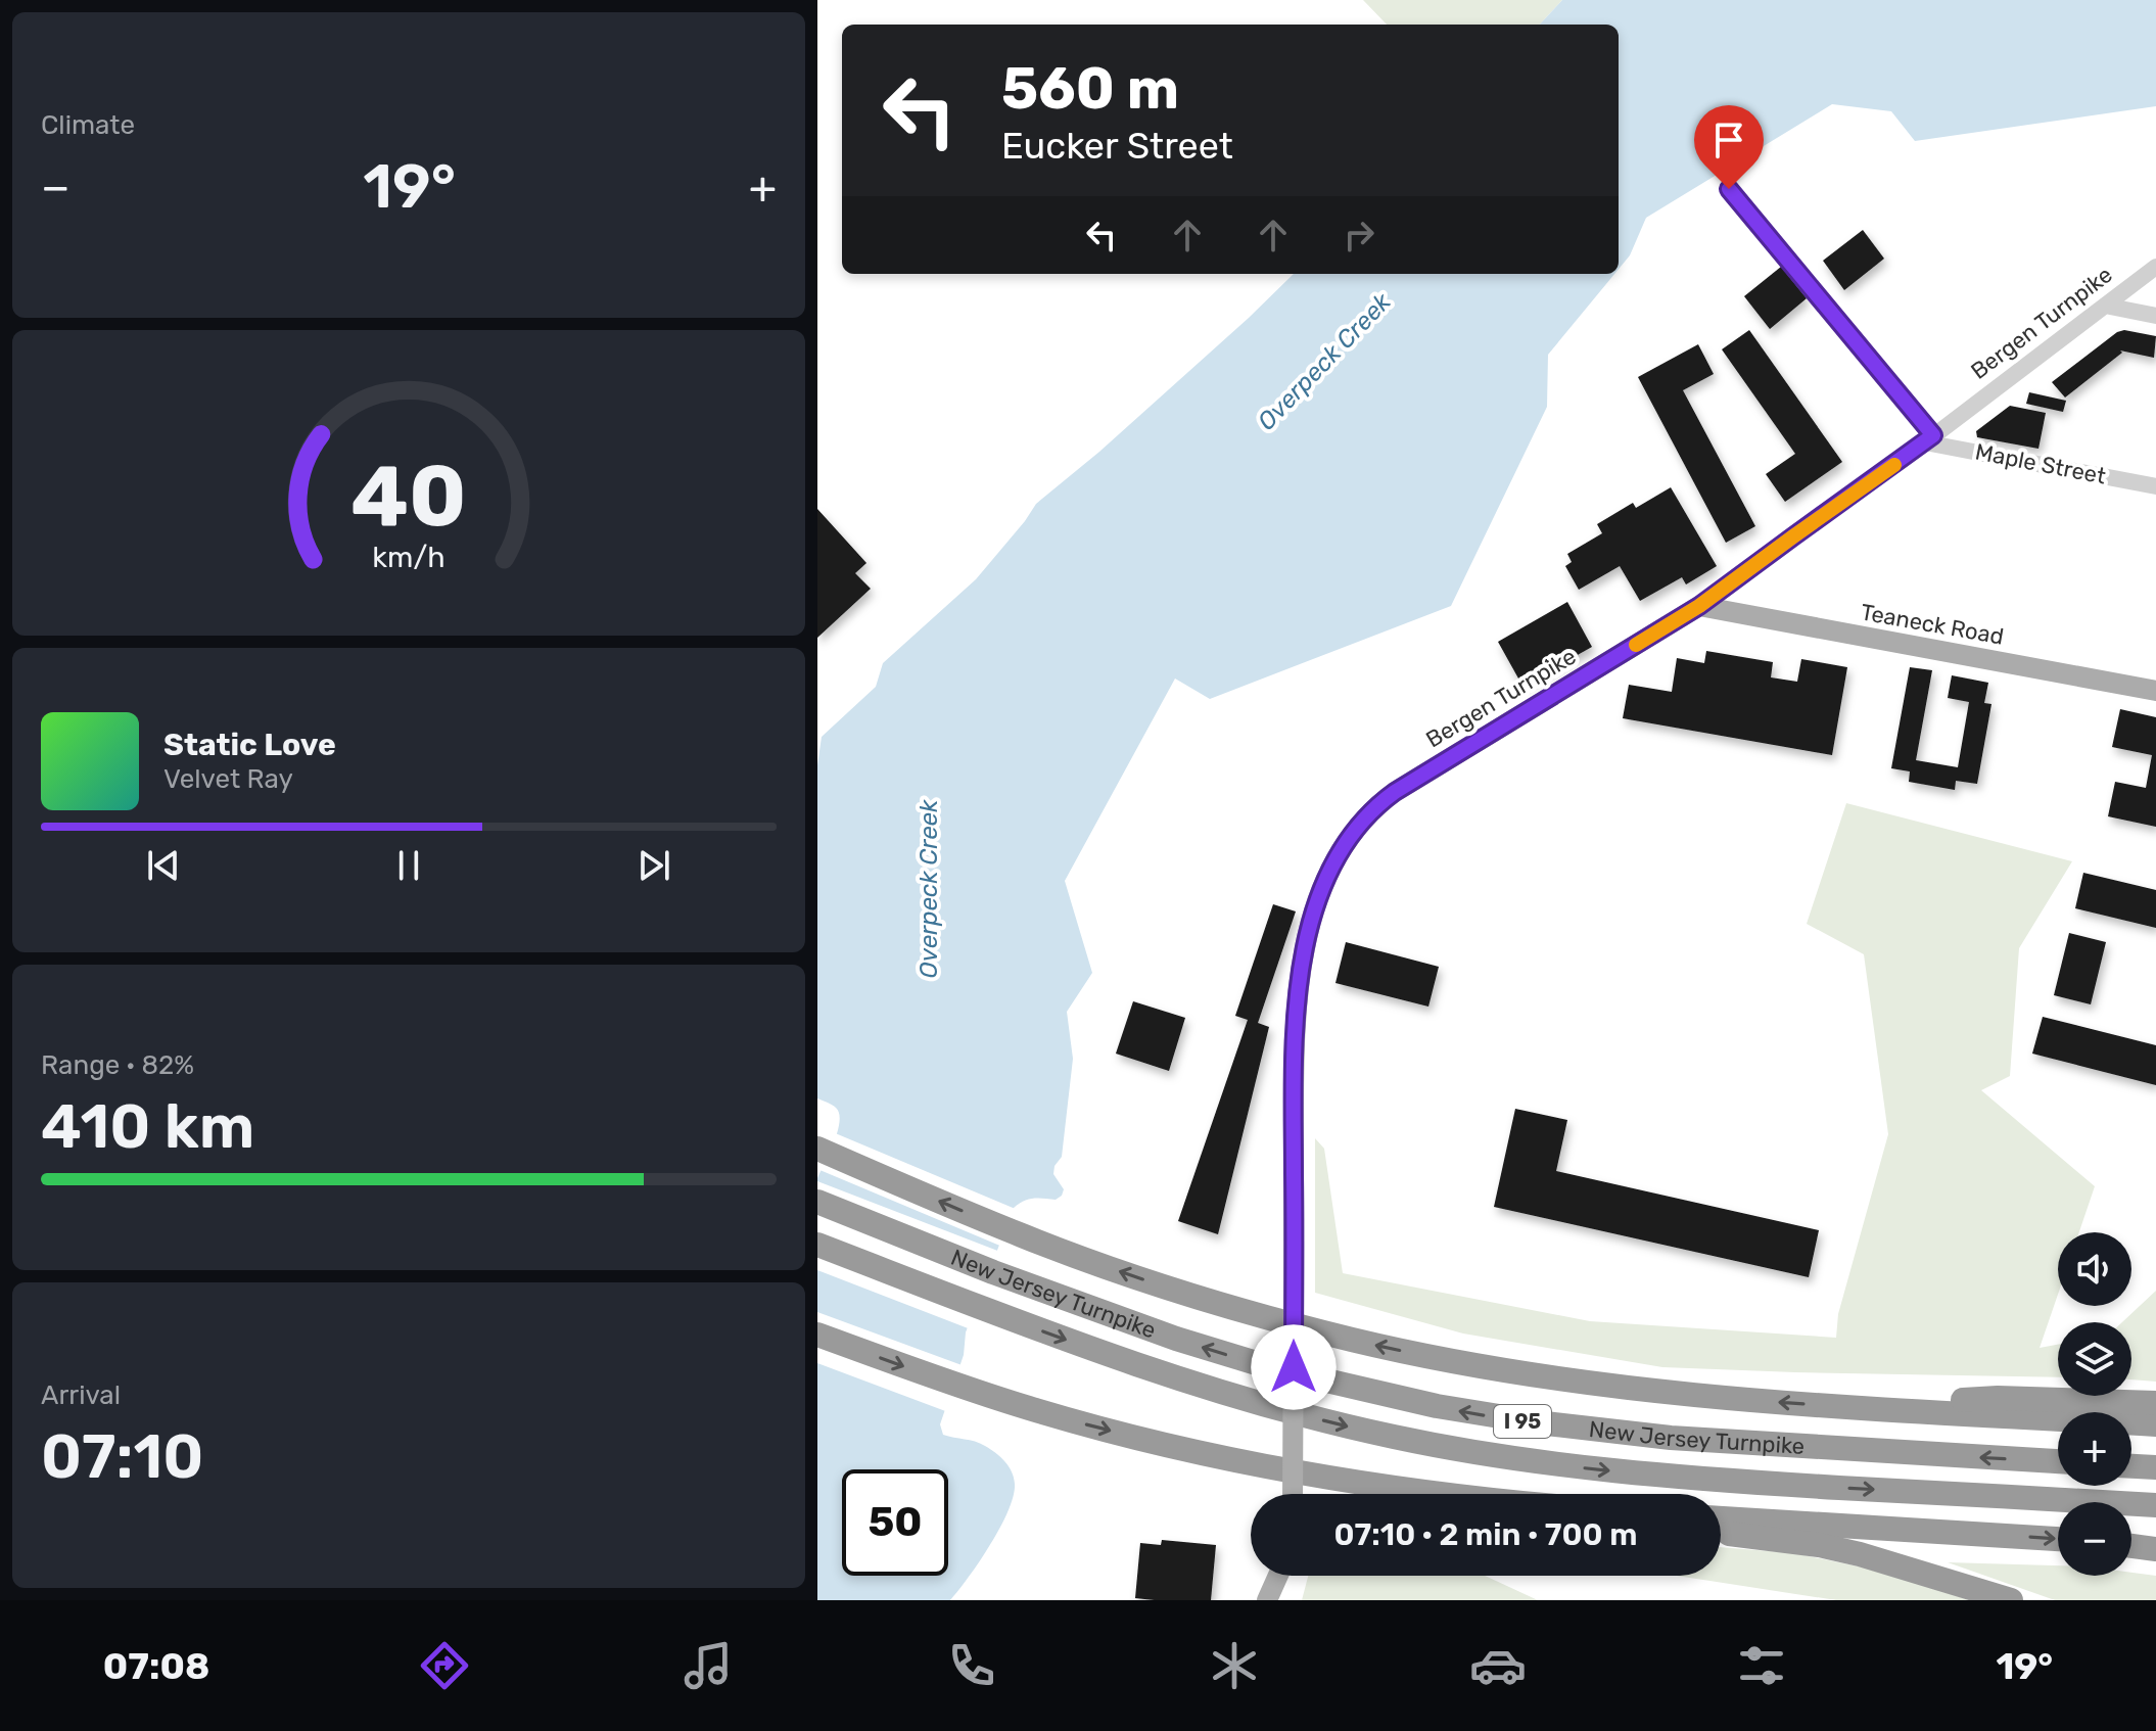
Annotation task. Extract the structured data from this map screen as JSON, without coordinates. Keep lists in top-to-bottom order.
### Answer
{
  "streets": {
    "highway": ["New Jersey Turnpike", "I 95"],
    "main road": ["Bergen Turnpike", "Teaneck Road"],
    "street": ["Maple Street"]
  },
  "crossings": [
    ["Bergen Turnpike", "Maple Street"],
    ["Bergen Turnpike", "Teaneck Road"]
  ],
  "water": ["Overpeck Creek"],
  "page": {
    "tile": [
      "Climate",
      ["Range · 82%", "410 km"],
      ["Arrival", "07:10"]
    ],
    "turn": ["560 m", "Eucker Street"],
    "heat": ["−", "19°", "+"],
    "song": ["Static Love", "Velvet Ray"],
    "map_buttons": ["+", "−"],
    "limit": "50",
    "trip": "07:10 · 2 min · 700 m",
    "tabs": ["07:08", "19°"],
    "gauge": ["40", "km/h"]
  }
}
